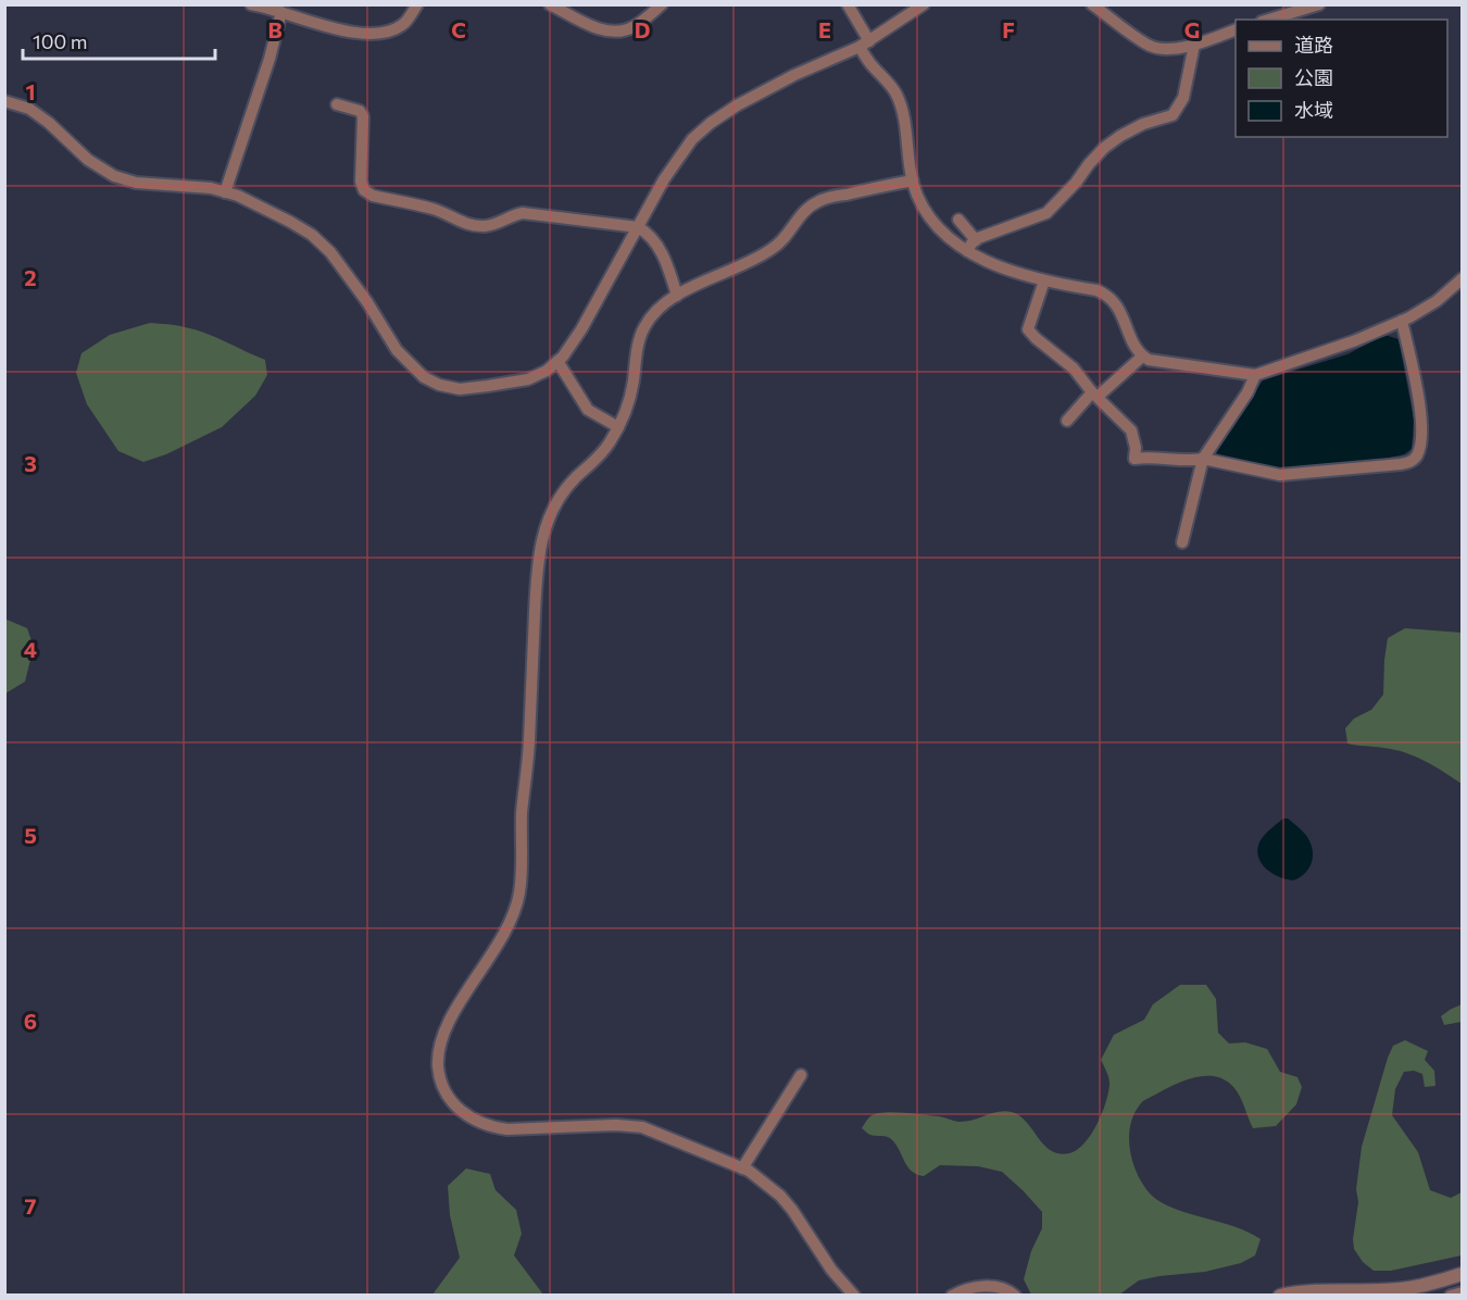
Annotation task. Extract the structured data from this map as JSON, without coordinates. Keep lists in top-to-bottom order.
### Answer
{
  "legend": ["道路", "公園", "水域"],
  "scale_bar": "100 m",
  "grid": {
    "columns": [
      "B",
      "C",
      "D",
      "E",
      "F",
      "G"
    ],
    "rows": [
      "1",
      "2",
      "3",
      "4",
      "5",
      "6",
      "7"
    ]
  }
}
